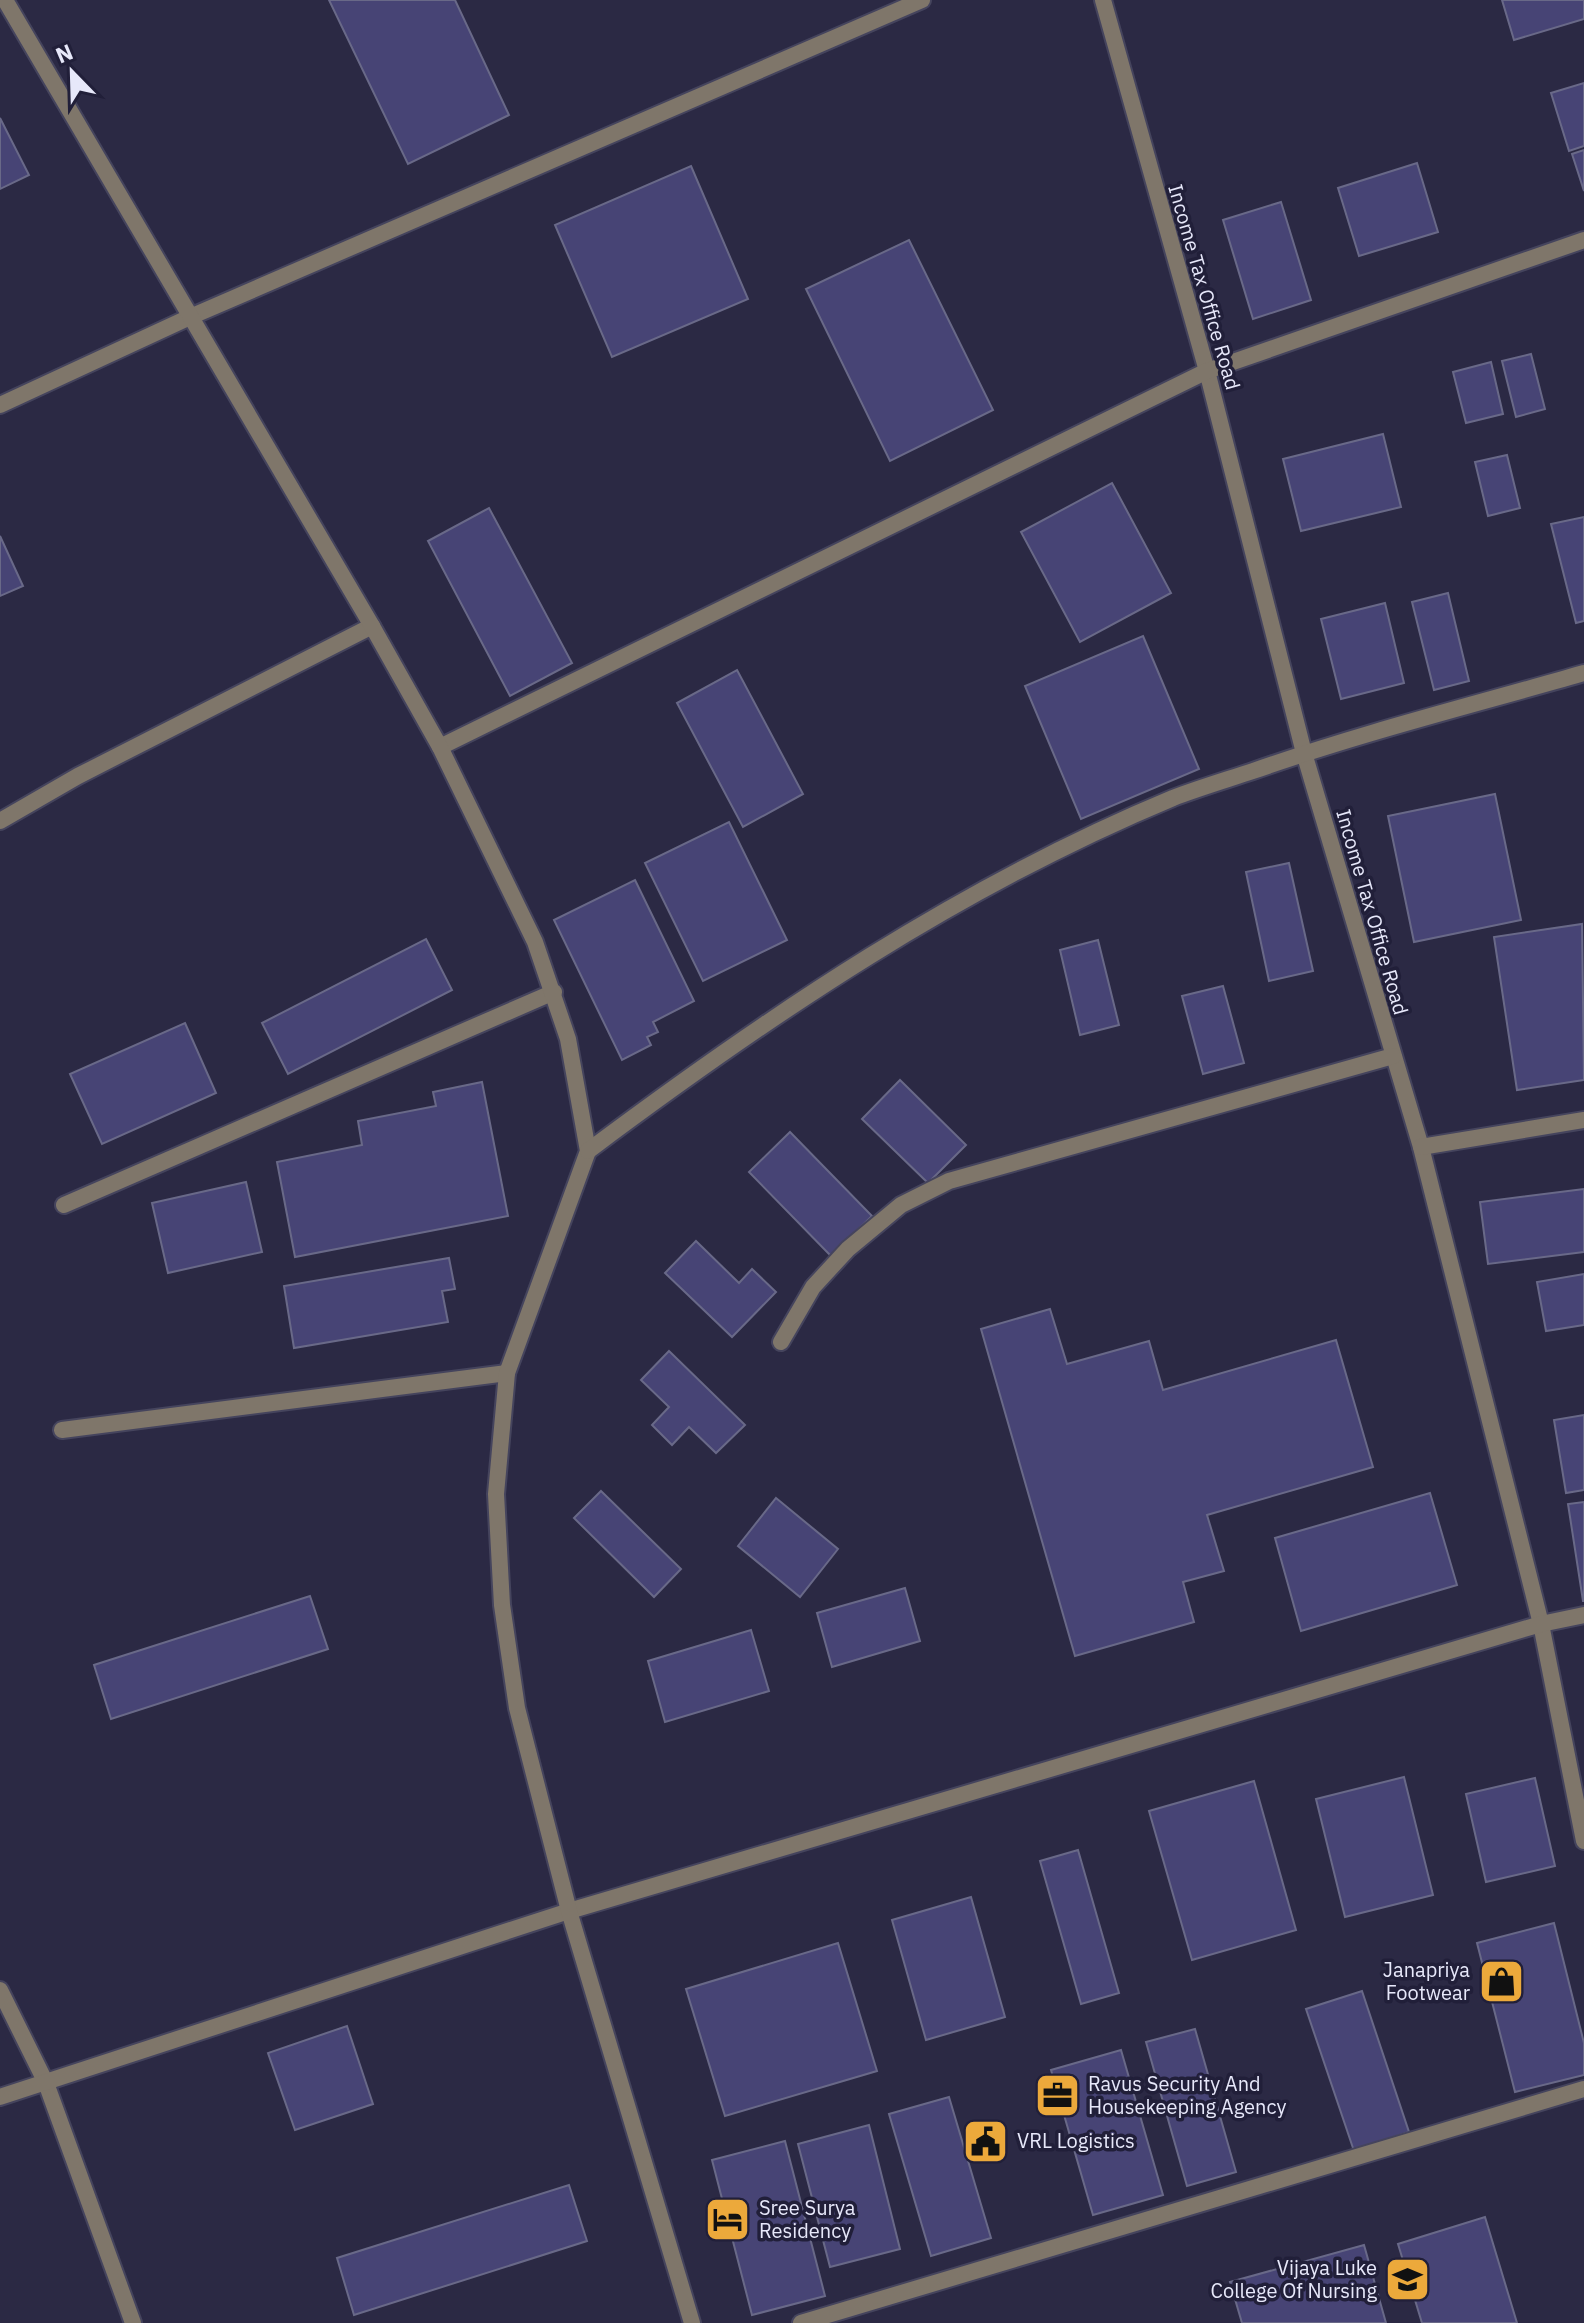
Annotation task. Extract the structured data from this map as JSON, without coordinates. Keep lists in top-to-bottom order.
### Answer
{
  "streets": {
    "street": ["Income Tax Office Road"]
  },
  "places": {
    "shop": ["Janapriya Footwear"],
    "office": ["Ravus Security And Housekeeping Agency"],
    "public building": ["VRL Logistics"],
    "hotel": ["Sree Surya Residency"],
    "school or university": ["Vijaya Luke College Of Nursing"]
  },
  "north": "top left"
}
